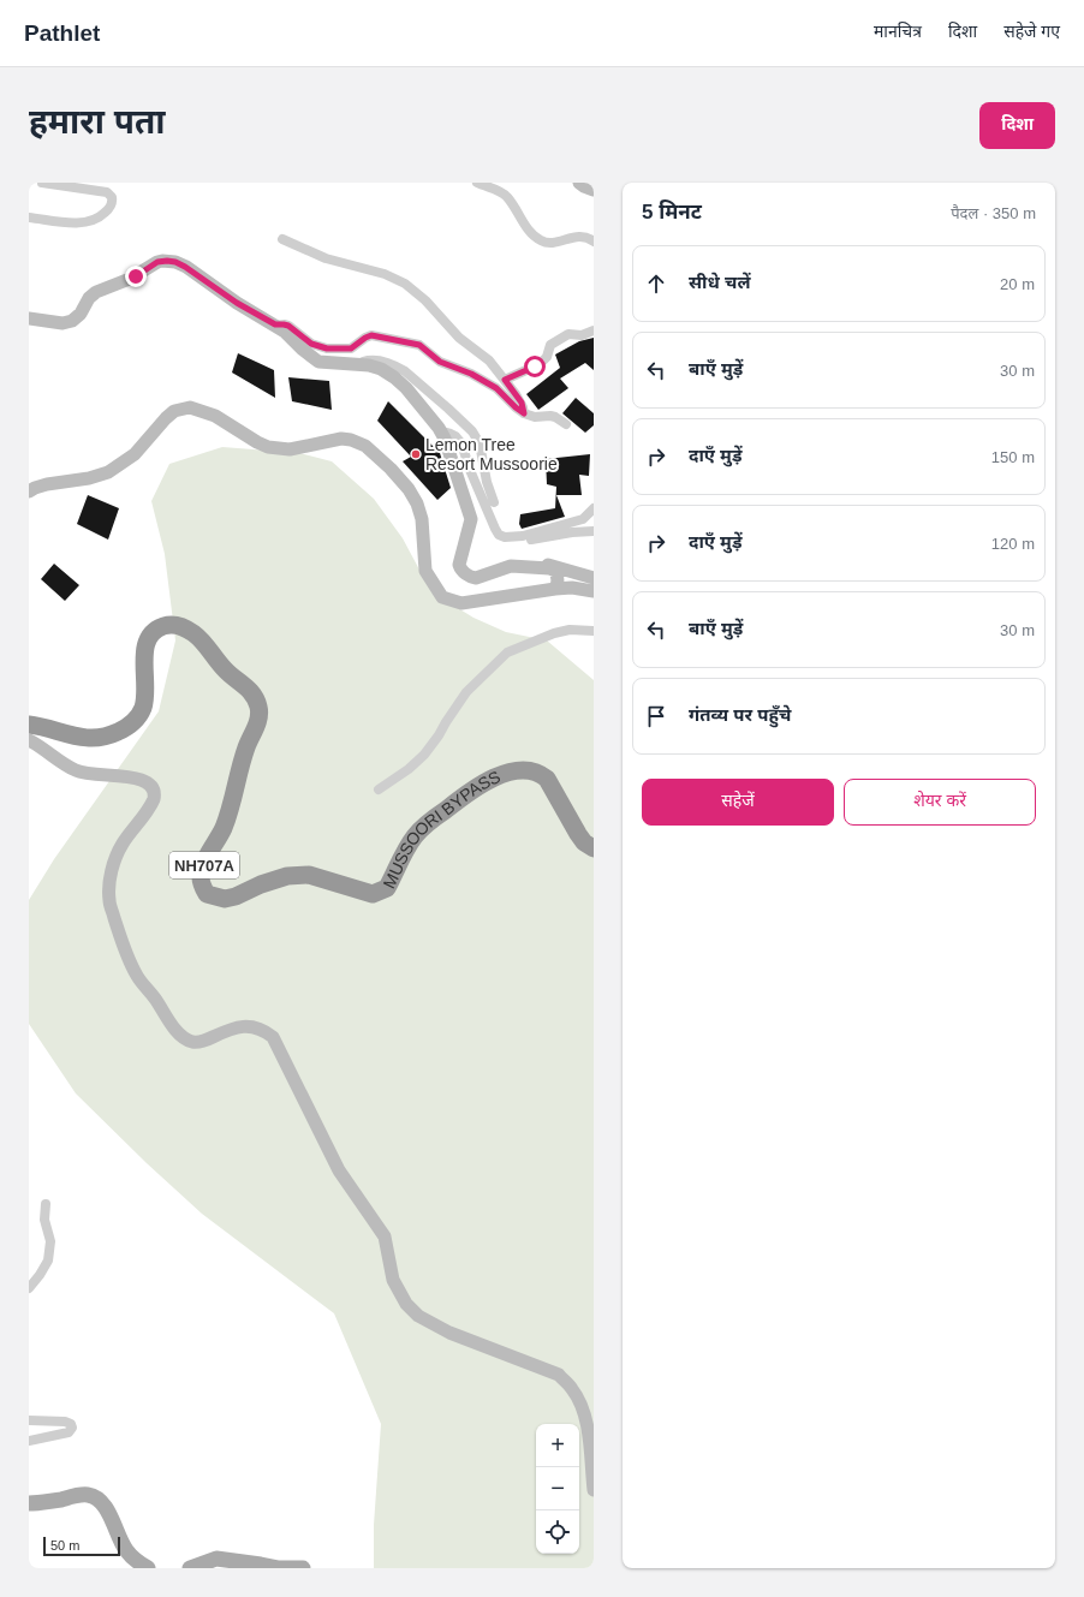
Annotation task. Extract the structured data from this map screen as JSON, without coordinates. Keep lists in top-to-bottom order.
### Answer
{
  "streets": {
    "highway": ["MUSSOORI BYPASS", "NH707A"]
  },
  "places": ["Lemon Tree Resort Mussoorie"],
  "scale_bar": "50 m",
  "page": {
    "header": "Pathlet",
    "nav": ["मानचित्र", "दिशा", "सहेजे गए"],
    "buttons": [
      "दिशा",
      ["सहेजें", "शेयर करें"]
    ],
    "title": "हमारा पता",
    "heading": ["5 मिनट", "पैदल · 350 m"],
    "list": [
      ["सीधे चलें", "20 m"],
      ["बाएँ मुड़ें", "30 m"],
      ["दाएँ मुड़ें", "150 m"],
      ["दाएँ मुड़ें", "120 m"],
      ["बाएँ मुड़ें", "30 m"],
      "गंतव्य पर पहुँचे"
    ],
    "map_buttons": ["+", "−"],
    "scale": "50 m"
  }
}
